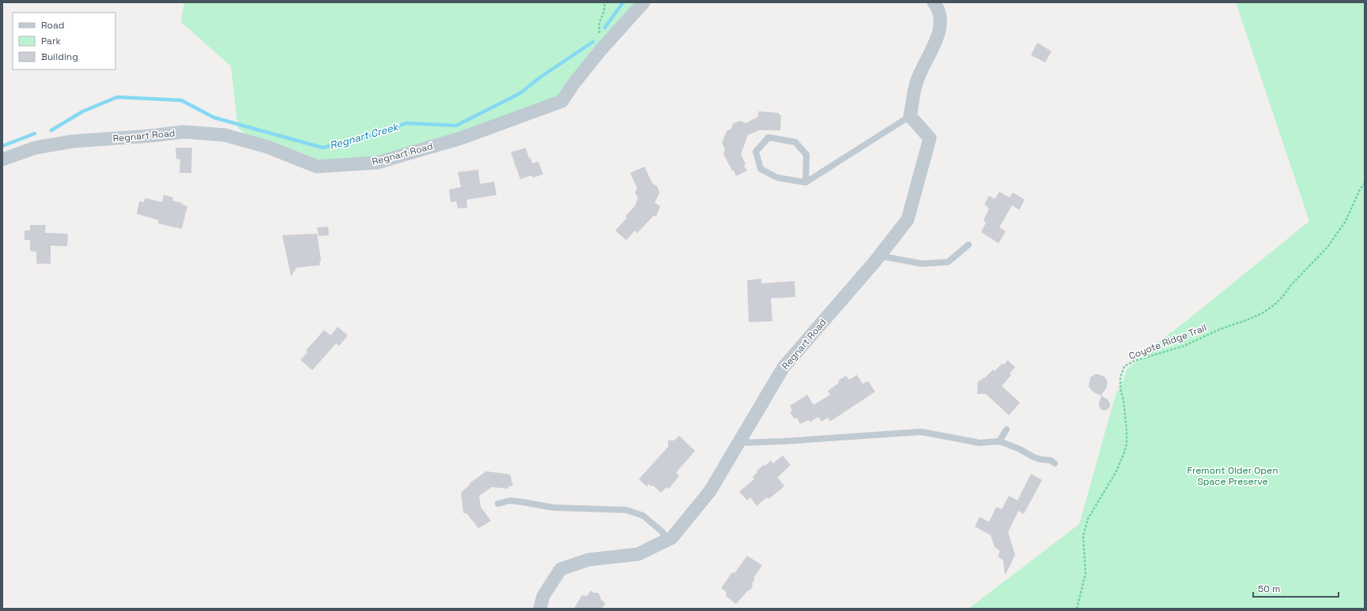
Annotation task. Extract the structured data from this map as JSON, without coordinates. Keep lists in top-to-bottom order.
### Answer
{
  "streets": {
    "street": ["Regnart Road"],
    "path": ["Coyote Ridge Trail"]
  },
  "water": ["Regnart Creek"],
  "parks": ["Fremont Older Open Space Preserve"],
  "legend": ["Road", "Park", "Building"],
  "scale_bar": "50 m"
}
